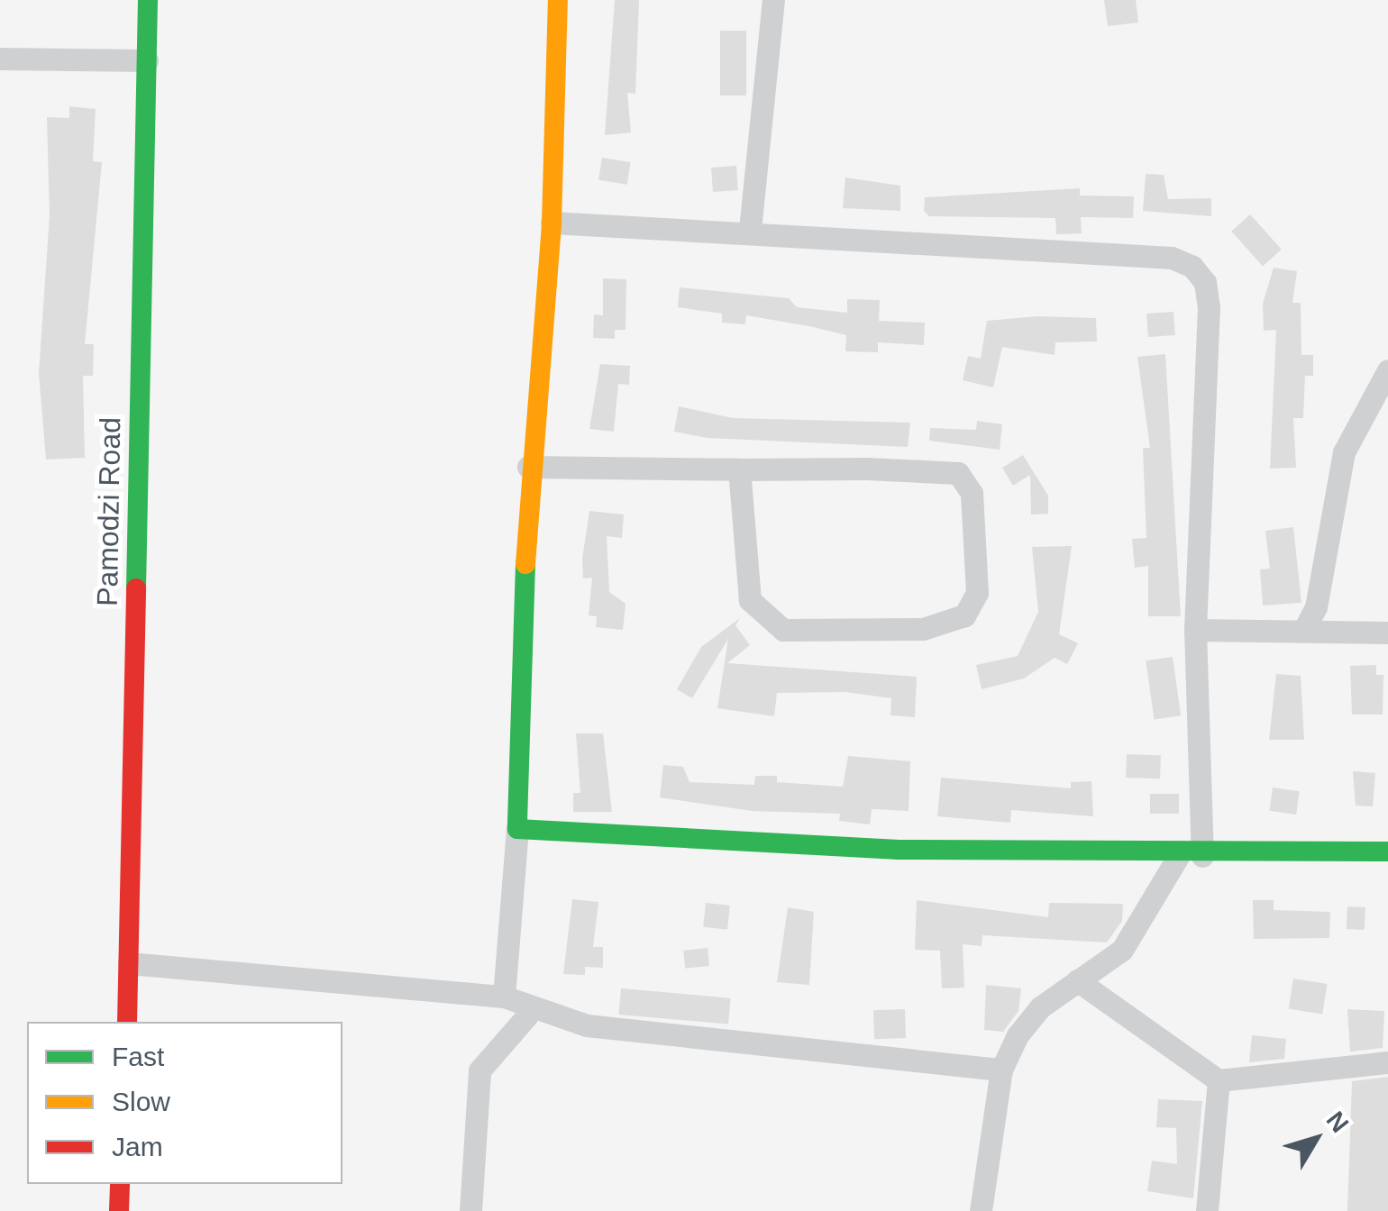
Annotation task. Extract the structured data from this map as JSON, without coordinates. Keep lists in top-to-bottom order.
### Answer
{
  "streets": {
    "street": ["Pamodzi Road"]
  },
  "legend": ["Fast", "Slow", "Jam"],
  "north": "top right"
}
